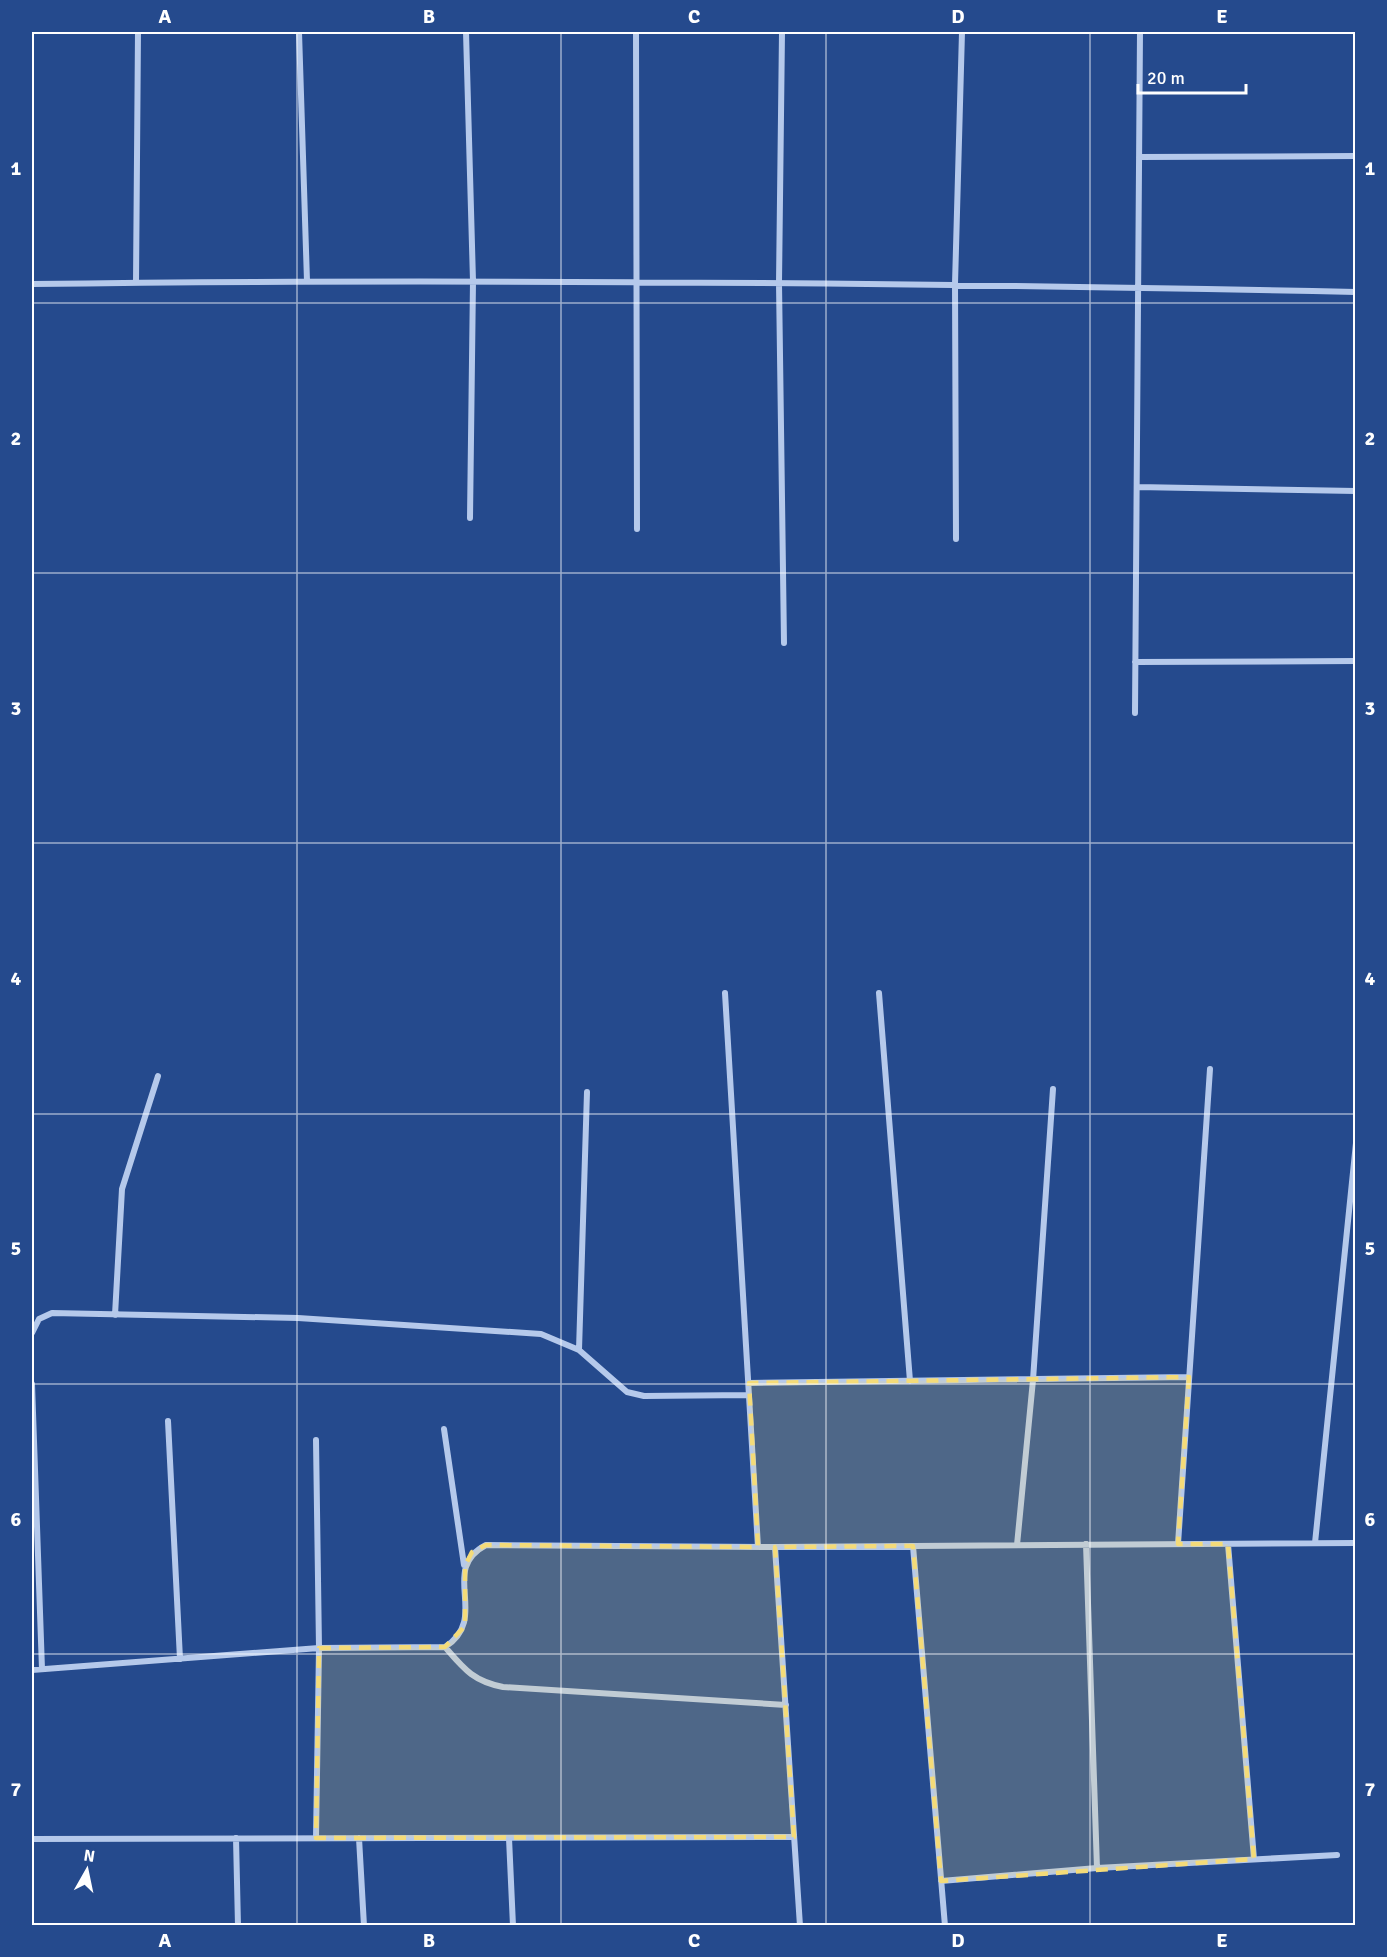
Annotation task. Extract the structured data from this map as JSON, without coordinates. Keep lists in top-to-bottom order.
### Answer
{
  "scale_bar": "20 m",
  "north": "top",
  "grid": {
    "columns": [
      "A",
      "B",
      "C",
      "D",
      "E"
    ],
    "rows": [
      "1",
      "2",
      "3",
      "4",
      "5",
      "6",
      "7"
    ]
  }
}
